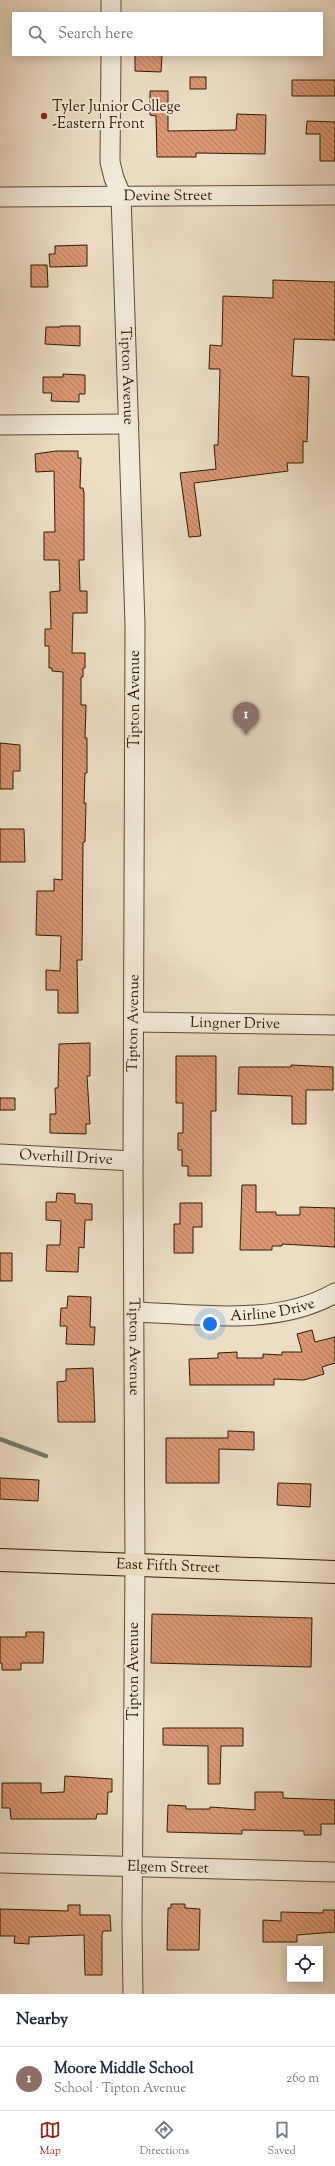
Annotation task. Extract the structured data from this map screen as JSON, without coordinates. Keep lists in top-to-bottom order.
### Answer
{
  "streets": {
    "main road": ["East Fifth Street"],
    "street": [
      "Devine Street",
      "Tipton Avenue",
      "Lingner Drive",
      "Overhill Drive",
      "Airline Drive",
      "Elgem Street"
    ]
  },
  "crossings": [
    ["Devine Street", "Tipton Avenue"],
    ["Tipton Avenue", "Lingner Drive"],
    ["Tipton Avenue", "Overhill Drive"],
    ["Tipton Avenue", "Airline Drive"],
    ["Tipton Avenue", "East Fifth Street"],
    ["Tipton Avenue", "Elgem Street"]
  ],
  "places": ["Tyler Junior College -Eastern Front"],
  "page": {
    "search": "Search here",
    "pins": "1",
    "heading": "Nearby",
    "list": [
      {
        "mark": "1",
        "name": "Moore Middle School",
        "note": "School · Tipton Avenue",
        "value": "260 m"
      }
    ],
    "nav": ["Map", "Directions", "Saved"]
  }
}
